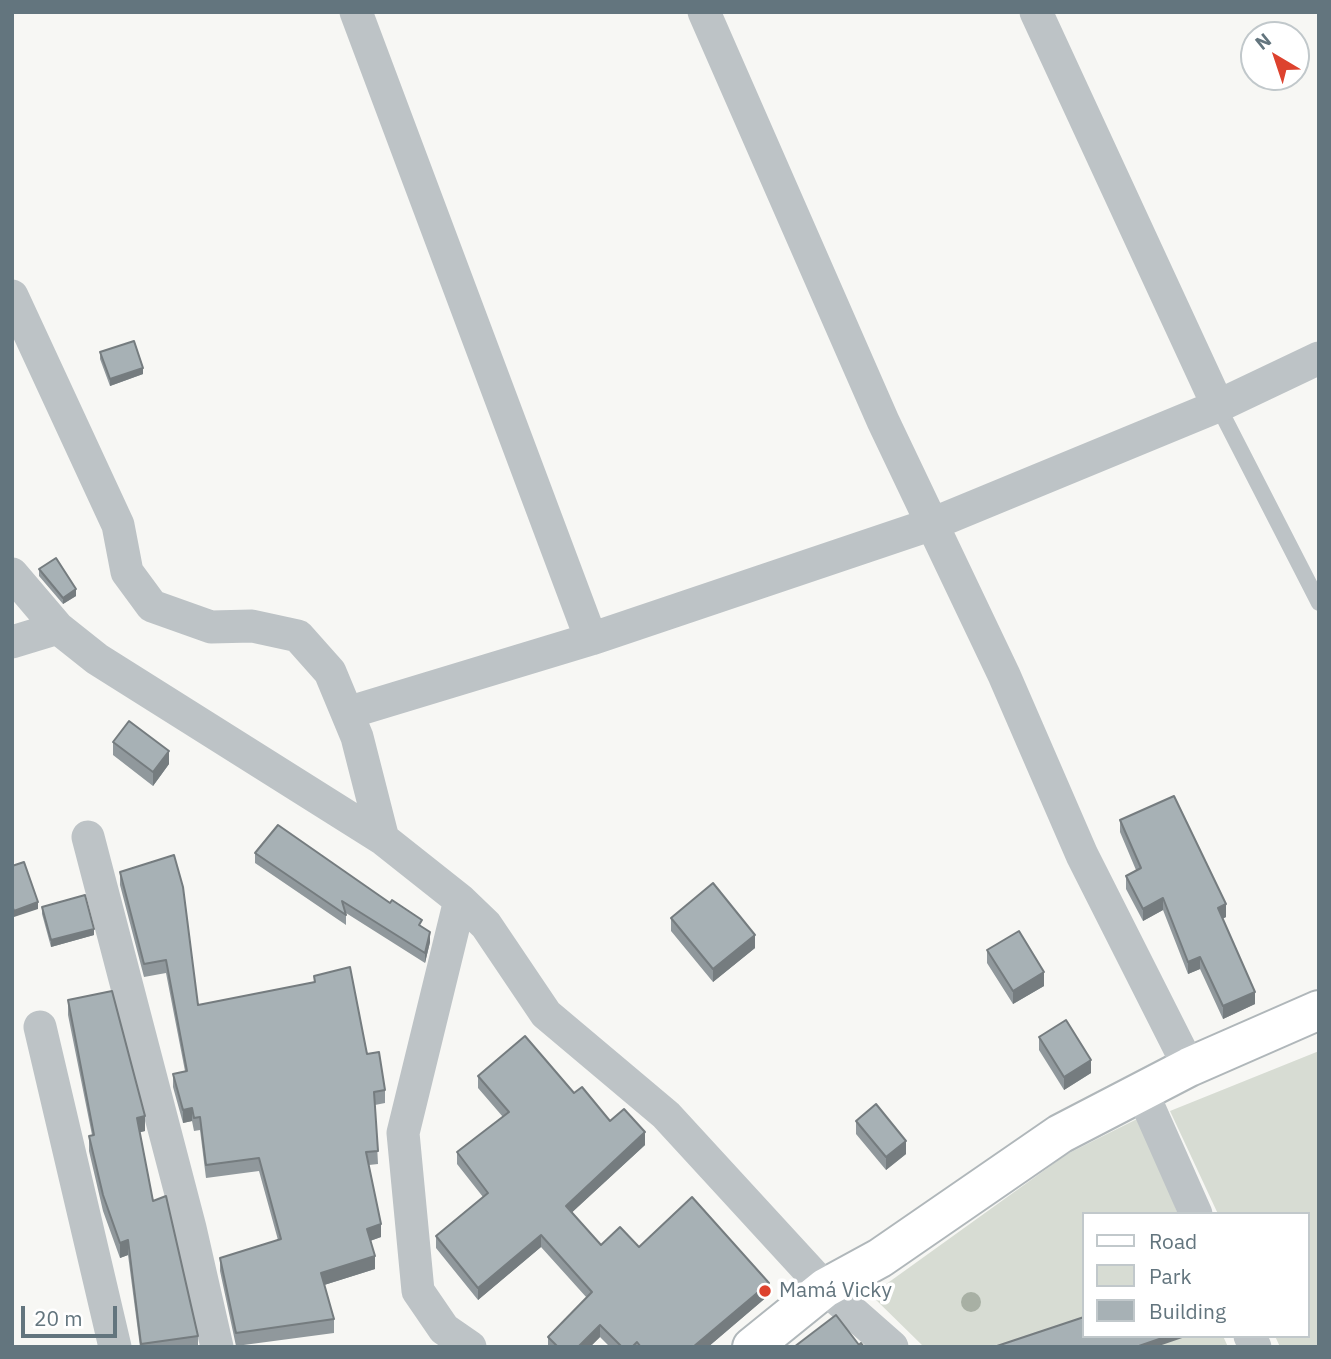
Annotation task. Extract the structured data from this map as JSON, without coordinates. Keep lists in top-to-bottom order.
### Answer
{
  "places": ["Mamá Vicky"],
  "legend": ["Road", "Park", "Building"],
  "scale_bar": "20 m",
  "north": "top left"
}
